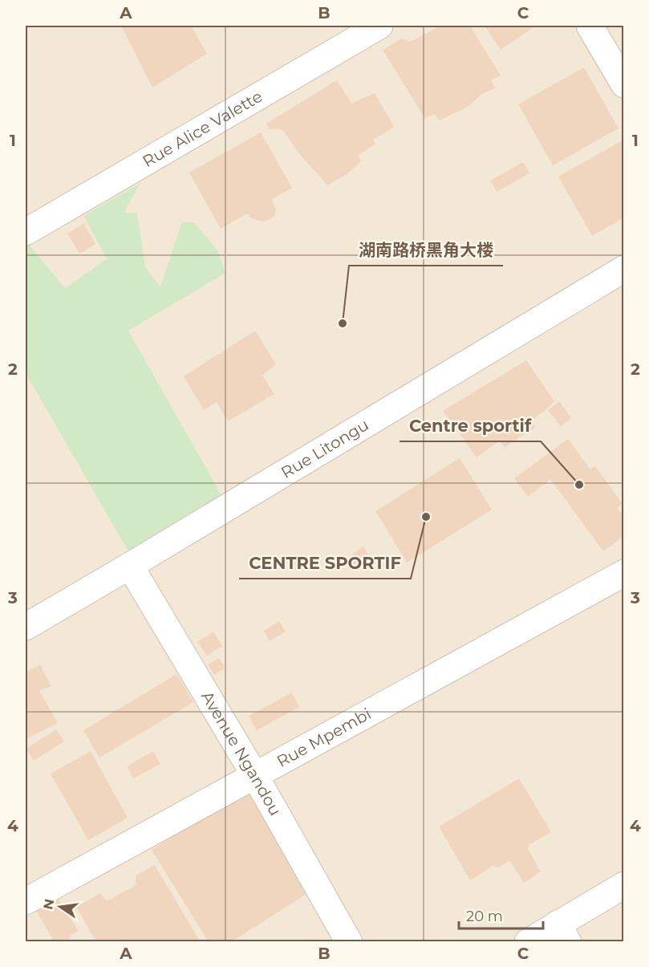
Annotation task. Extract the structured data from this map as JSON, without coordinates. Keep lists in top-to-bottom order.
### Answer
{
  "streets": {
    "street": [
      "Rue Alice Valette",
      "Rue Litongu",
      "Rue Mpembi",
      "Avenue Ngandou"
    ]
  },
  "crossings": [
    ["Rue Litongu", "Avenue Ngandou"],
    ["Rue Mpembi", "Avenue Ngandou"]
  ],
  "places": ["湖南路桥黑角大楼", "Centre sportif", "CENTRE SPORTIF"],
  "scale_bar": "20 m",
  "north": "left",
  "grid": {
    "columns": ["A", "B", "C"],
    "rows": [
      "1",
      "2",
      "3",
      "4"
    ]
  }
}
